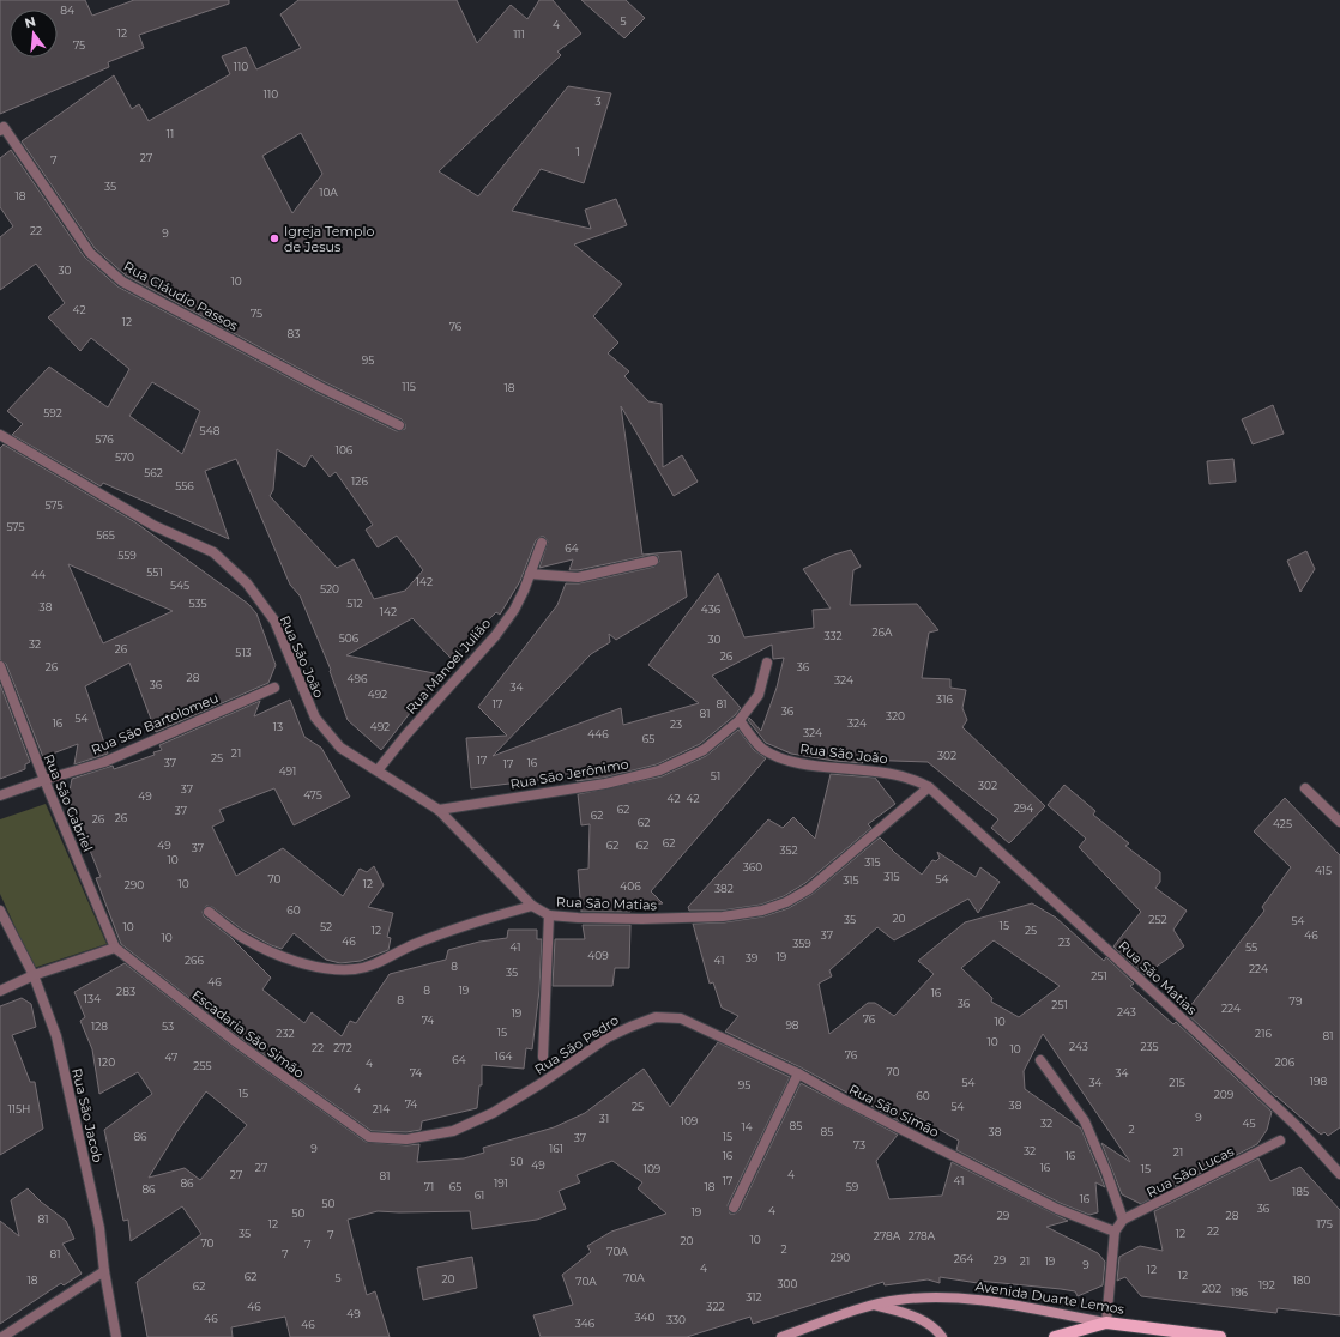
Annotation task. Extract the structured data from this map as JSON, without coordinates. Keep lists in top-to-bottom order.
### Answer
{
  "streets": {
    "main road": ["Avenida Duarte Lemos"],
    "street": [
      "Rua Cláudio Passos",
      "Rua São João",
      "Rua Manoel Julião",
      "Rua São Bartolomeu",
      "Rua São Jerônimo",
      "Rua São Gabriel",
      "Rua São Matias",
      "Escadaria São Simão",
      "Rua São Pedro",
      "Rua São Simão",
      "Rua São Jacob",
      "Rua São Lucas"
    ]
  },
  "crossings": [
    ["Rua São João", "Rua Manoel Julião"],
    ["Rua São João", "Rua São Jerônimo"],
    ["Rua São João", "Rua São Matias"],
    ["Rua São Bartolomeu", "Rua São Gabriel"],
    ["Rua São Gabriel", "Escadaria São Simão"],
    ["Escadaria São Simão", "Rua São Pedro"],
    ["Rua São Pedro", "Rua São Simão"],
    ["Rua São Simão", "Rua São Lucas"]
  ],
  "places": ["Igreja Templo de Jesus"],
  "house_numbers": [
    "84",
    "5",
    "4",
    "12",
    "111",
    "75",
    "110",
    "110",
    "3",
    "11",
    "1",
    "27",
    "7",
    "35",
    "10A",
    "18",
    "22",
    "9",
    "30",
    "10",
    "42",
    "75",
    "12",
    "76",
    "83",
    "95",
    "115",
    "18",
    "592",
    "548",
    "576",
    "106",
    "570",
    "562",
    "126",
    "556",
    "575",
    "575",
    "565",
    "64",
    "559",
    "551",
    "44",
    "142",
    "545",
    "520",
    "535",
    "512",
    "38",
    "436",
    "142",
    "26A",
    "332",
    "506",
    "30",
    "32",
    "26",
    "513",
    "26",
    "26",
    "36",
    "28",
    "496",
    "324",
    "36",
    "34",
    "492",
    "316",
    "17",
    "81",
    "36",
    "81",
    "320",
    "54",
    "16",
    "324",
    "23",
    "13",
    "492",
    "324",
    "446",
    "65",
    "21",
    "302",
    "25",
    "17",
    "37",
    "16",
    "17",
    "491",
    "51",
    "302",
    "37",
    "475",
    "49",
    "42",
    "42",
    "294",
    "62",
    "37",
    "62",
    "26",
    "26",
    "62",
    "425",
    "62",
    "49",
    "62",
    "62",
    "37",
    "352",
    "10",
    "315",
    "360",
    "415",
    "315",
    "70",
    "54",
    "315",
    "10",
    "12",
    "290",
    "406",
    "382",
    "60",
    "20",
    "35",
    "252",
    "54",
    "15",
    "10",
    "52",
    "12",
    "25",
    "37",
    "46",
    "10",
    "46",
    "23",
    "359",
    "41",
    "55",
    "409",
    "19",
    "39",
    "266",
    "41",
    "8",
    "224",
    "35",
    "251",
    "46",
    "8",
    "19",
    "283",
    "16",
    "134",
    "8",
    "79",
    "36",
    "251",
    "224",
    "243",
    "19",
    "76",
    "74",
    "10",
    "98",
    "128",
    "53",
    "15",
    "232",
    "216",
    "81",
    "10",
    "243",
    "235",
    "22",
    "272",
    "10",
    "76",
    "164",
    "47",
    "64",
    "120",
    "206",
    "4",
    "255",
    "70",
    "74",
    "34",
    "198",
    "54",
    "34",
    "215",
    "95",
    "4",
    "15",
    "209",
    "60",
    "74",
    "38",
    "25",
    "54",
    "115H",
    "214",
    "9",
    "31",
    "109",
    "32",
    "45",
    "85",
    "14",
    "2",
    "85",
    "38",
    "86",
    "15",
    "37",
    "73",
    "9",
    "161",
    "32",
    "21",
    "16",
    "16",
    "50",
    "49",
    "27",
    "16",
    "109",
    "15",
    "27",
    "4",
    "81",
    "17",
    "41",
    "86",
    "191",
    "71",
    "65",
    "18",
    "59",
    "86",
    "185",
    "61",
    "16",
    "50",
    "36",
    "4",
    "19",
    "50",
    "29",
    "28",
    "81",
    "12",
    "175",
    "22",
    "35",
    "12",
    "7",
    "278A",
    "278A",
    "10",
    "20",
    "70",
    "7",
    "2",
    "70A",
    "81",
    "7",
    "290",
    "264",
    "29",
    "21",
    "19",
    "9",
    "4",
    "12",
    "12",
    "62",
    "5",
    "70A",
    "20",
    "18",
    "180",
    "70A",
    "300",
    "192",
    "62",
    "202",
    "196",
    "312",
    "46",
    "322",
    "49",
    "340",
    "46",
    "330",
    "346",
    "46"
  ],
  "north": "top"
}
